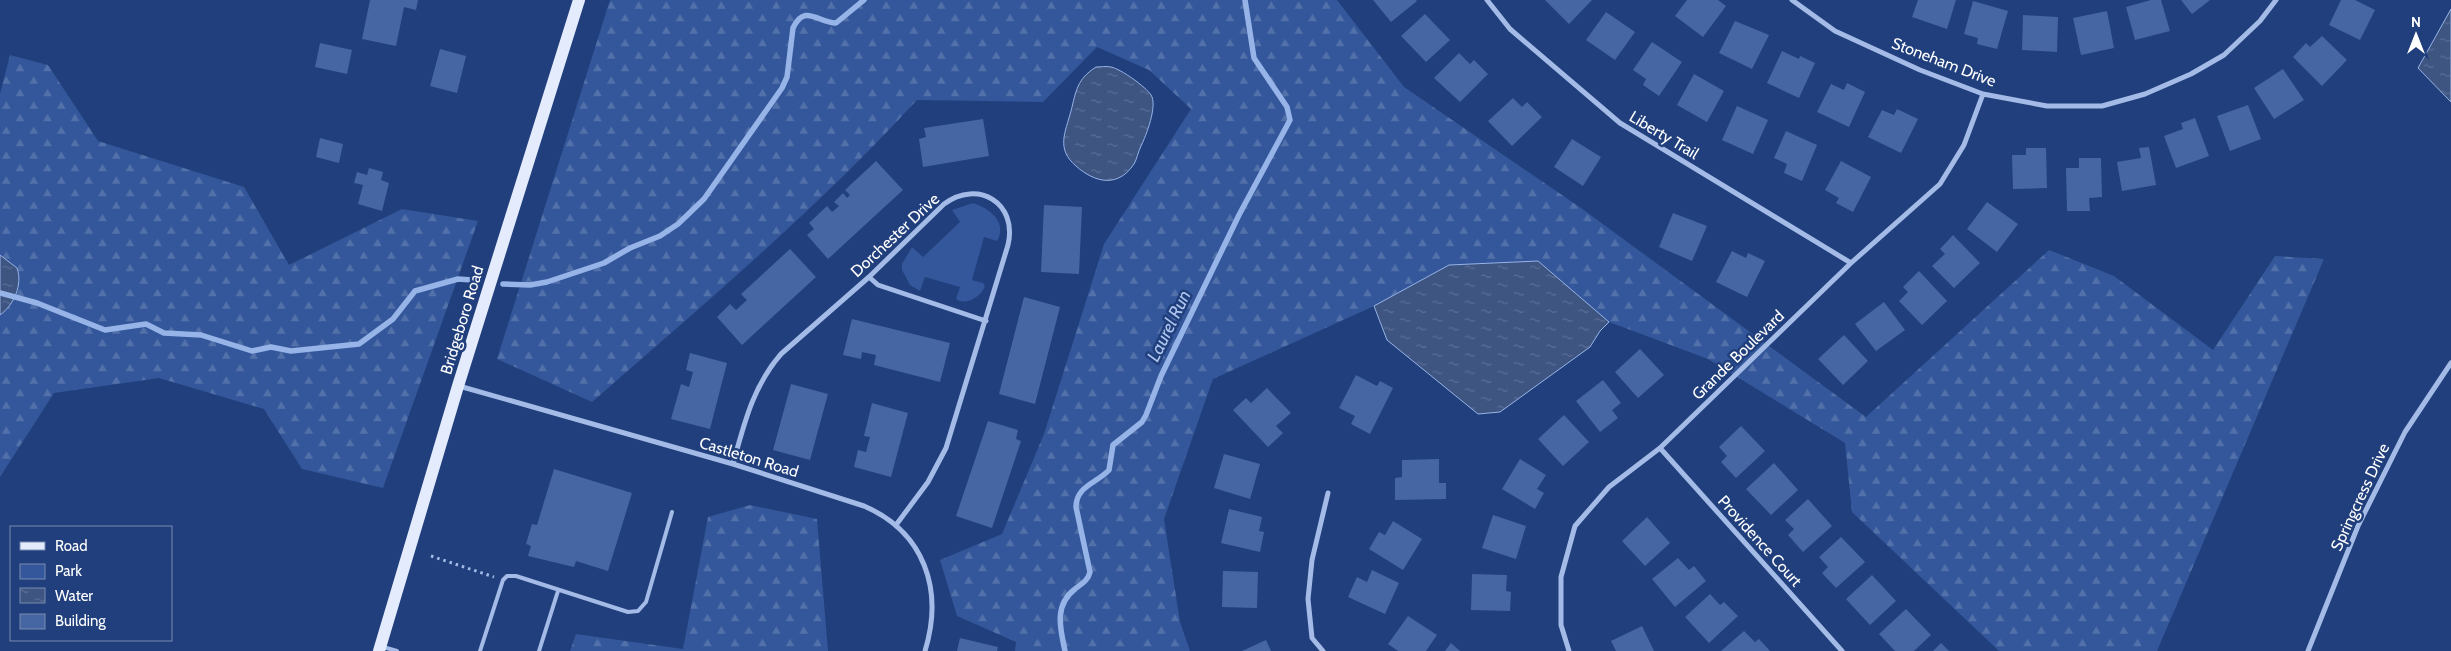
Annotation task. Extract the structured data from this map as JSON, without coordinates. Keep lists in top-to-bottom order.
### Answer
{
  "streets": {
    "main road": ["Bridgeboro Road"],
    "street": [
      "Stoneham Drive",
      "Liberty Trail",
      "Dorchester Drive",
      "Grande Boulevard",
      "Castleton Road",
      "Springcress Drive",
      "Providence Court"
    ]
  },
  "crossings": [
    ["Stoneham Drive", "Grande Boulevard"],
    ["Liberty Trail", "Grande Boulevard"],
    ["Dorchester Drive", "Castleton Road"],
    ["Bridgeboro Road", "Castleton Road"],
    ["Grande Boulevard", "Providence Court"]
  ],
  "water": ["Laurel Run"],
  "legend": [
    "Road",
    "Park",
    "Water",
    "Building"
  ],
  "north": "top"
}
